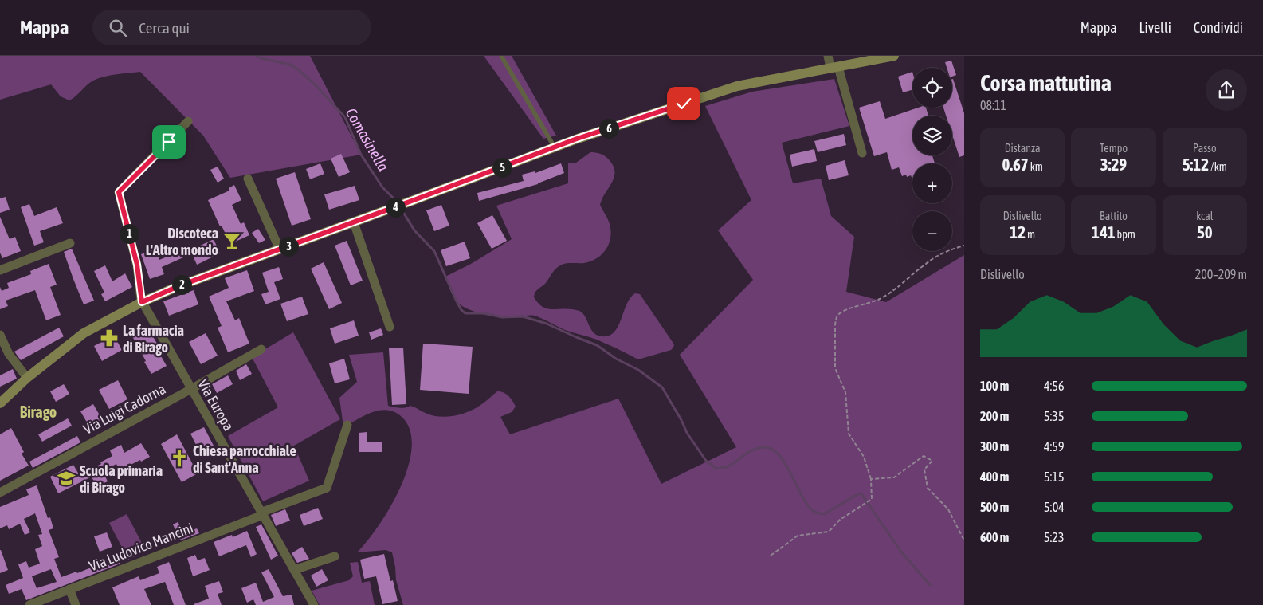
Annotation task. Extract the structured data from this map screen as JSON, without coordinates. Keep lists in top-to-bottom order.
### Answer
{
  "streets": {
    "street": ["Via Europa", "Via Luigi Cadorna", "Via Ludovico Mancini"]
  },
  "crossings": [
    ["Via Europa", "Via Luigi Cadorna"],
    ["Via Europa", "Via Ludovico Mancini"]
  ],
  "districts": ["Birago"],
  "water": ["Comasinella"],
  "places": {
    "bar": ["Discoteca L'Altro mondo"],
    "pharmacy": ["La farmacia di Birago"],
    "church": ["Chiesa parrocchiale di Sant'Anna"],
    "school or university": ["Scuola primaria di Birago"]
  },
  "page": {
    "header": "Mappa",
    "search": "Cerca qui",
    "nav": ["Mappa", "Livelli", "Condividi"],
    "heading": ["Corsa mattutina", "08:11"],
    "map_buttons": ["+", "−"],
    "pins": [
      "6",
      "5",
      "4",
      "1",
      "3",
      "2"
    ],
    "stats": [
      ["Distanza", "0.67 km"],
      ["Tempo", "3:29"],
      ["Passo", "5:12 /km"],
      ["Dislivello", "12 m"],
      ["Battito", "141 bpm"],
      ["kcal", "50"]
    ],
    "chart": ["Dislivello", "200–209 m"],
    "list": [
      {
        "name": "100 m",
        "note": "4:56"
      },
      {
        "name": "200 m",
        "note": "5:35"
      },
      {
        "name": "300 m",
        "note": "4:59"
      },
      {
        "name": "400 m",
        "note": "5:15"
      },
      {
        "name": "500 m",
        "note": "5:04"
      },
      {
        "name": "600 m",
        "note": "5:23"
      }
    ]
  }
}
